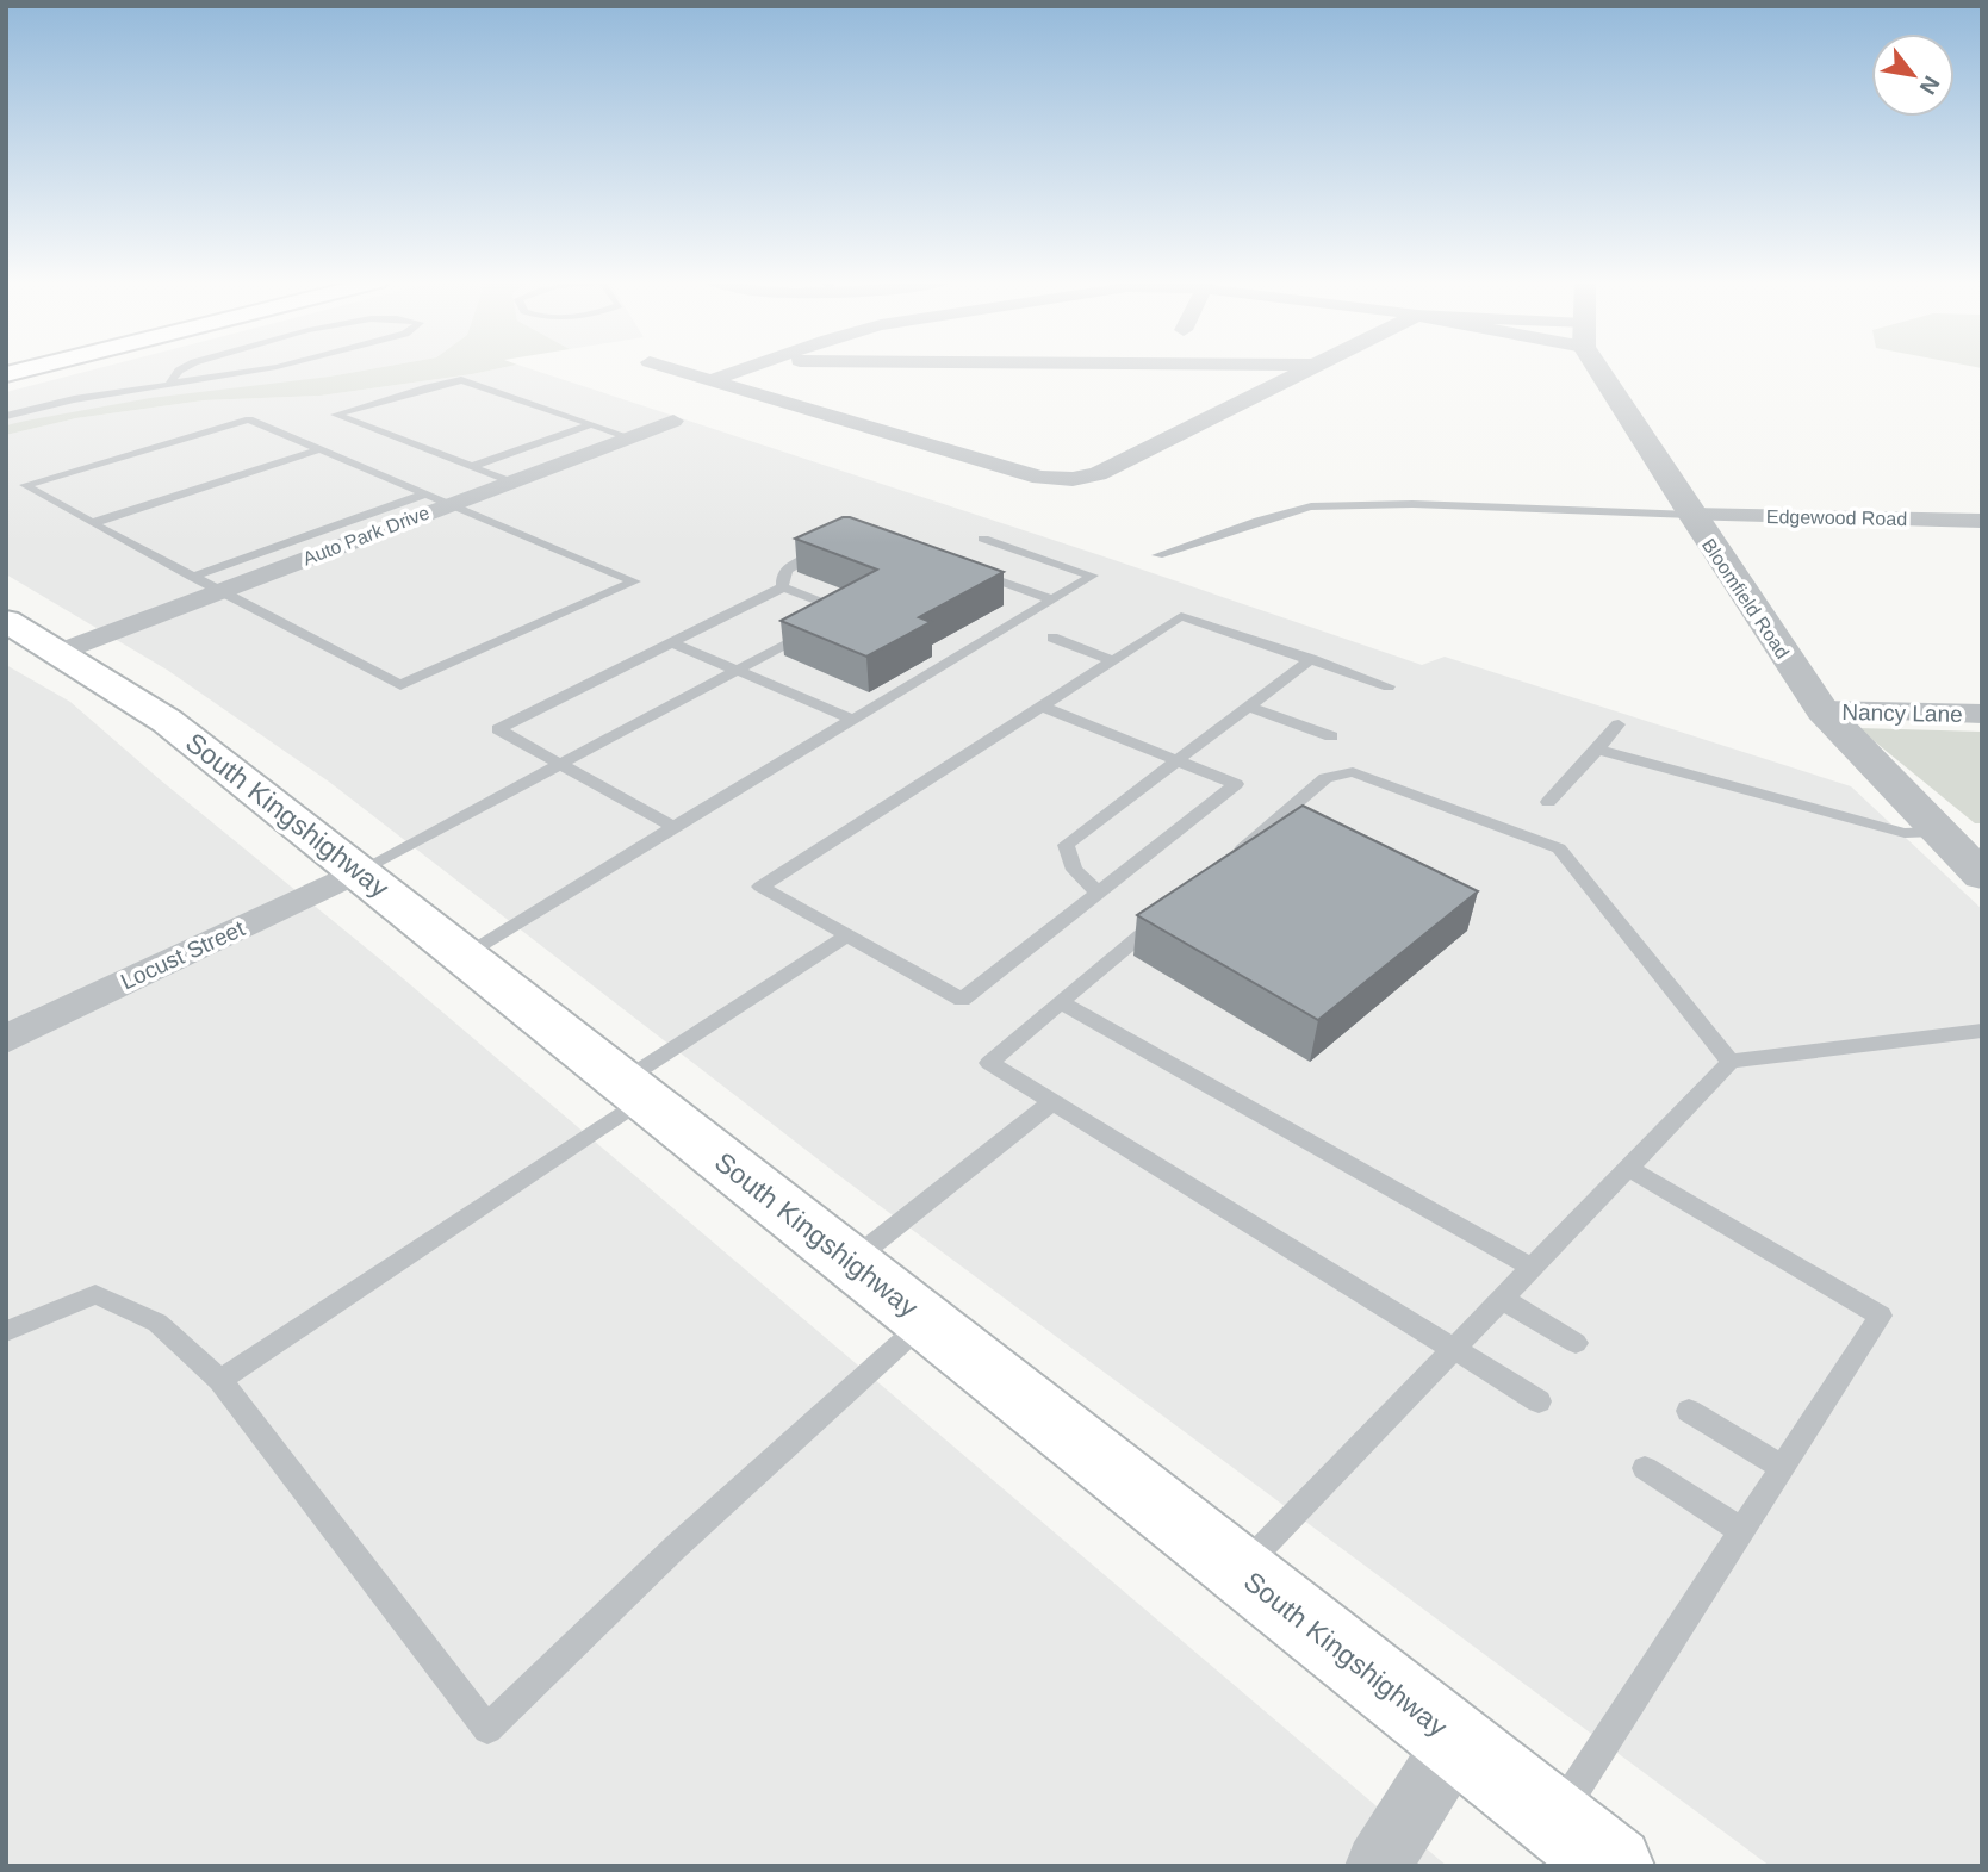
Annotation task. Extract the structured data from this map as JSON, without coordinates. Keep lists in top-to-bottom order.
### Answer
{
  "streets": {
    "main road": ["South Kingshighway"],
    "street": [
      "Edgewood Road",
      "Auto Park Drive",
      "Bloomfield Road",
      "Nancy Lane",
      "Locust Street"
    ]
  },
  "crossings": [
    ["Edgewood Road", "Bloomfield Road"],
    ["Auto Park Drive", "South Kingshighway"],
    ["Bloomfield Road", "Nancy Lane"],
    ["South Kingshighway", "Locust Street"]
  ],
  "north": "bottom right"
}
